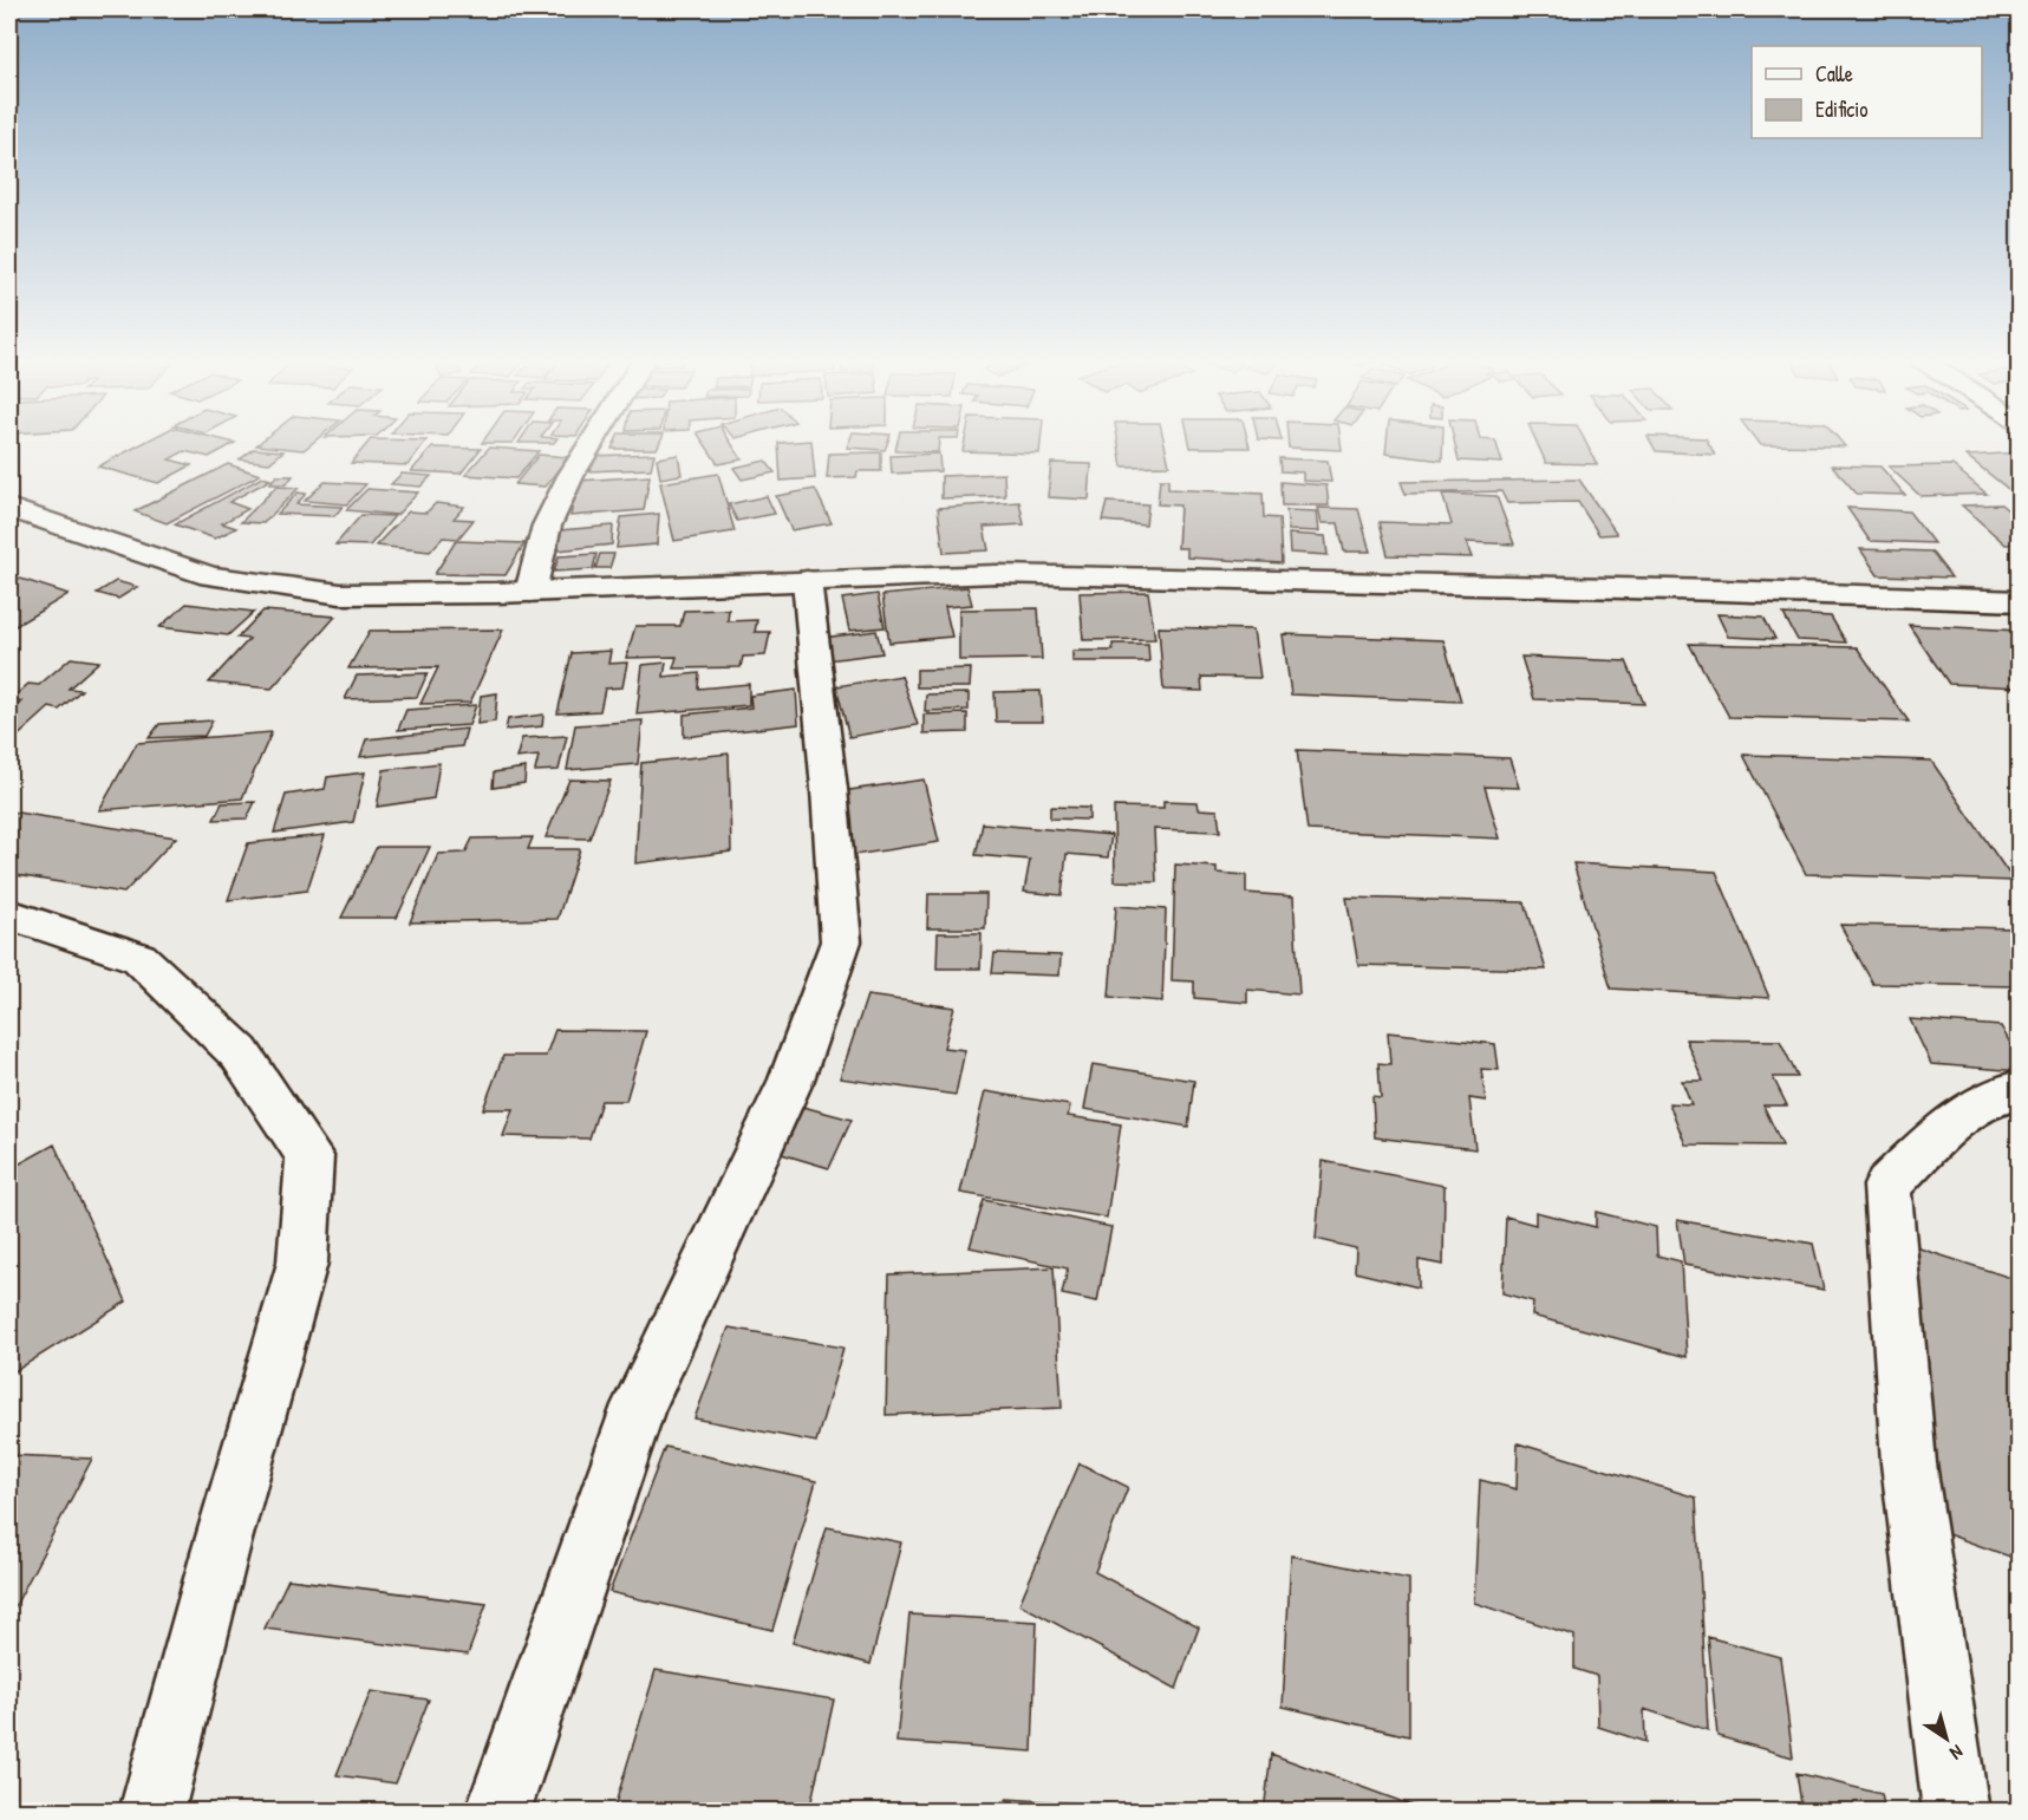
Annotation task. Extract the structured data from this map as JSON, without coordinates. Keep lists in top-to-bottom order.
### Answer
{
  "legend": ["Calle", "Edificio"],
  "north": "bottom right"
}
